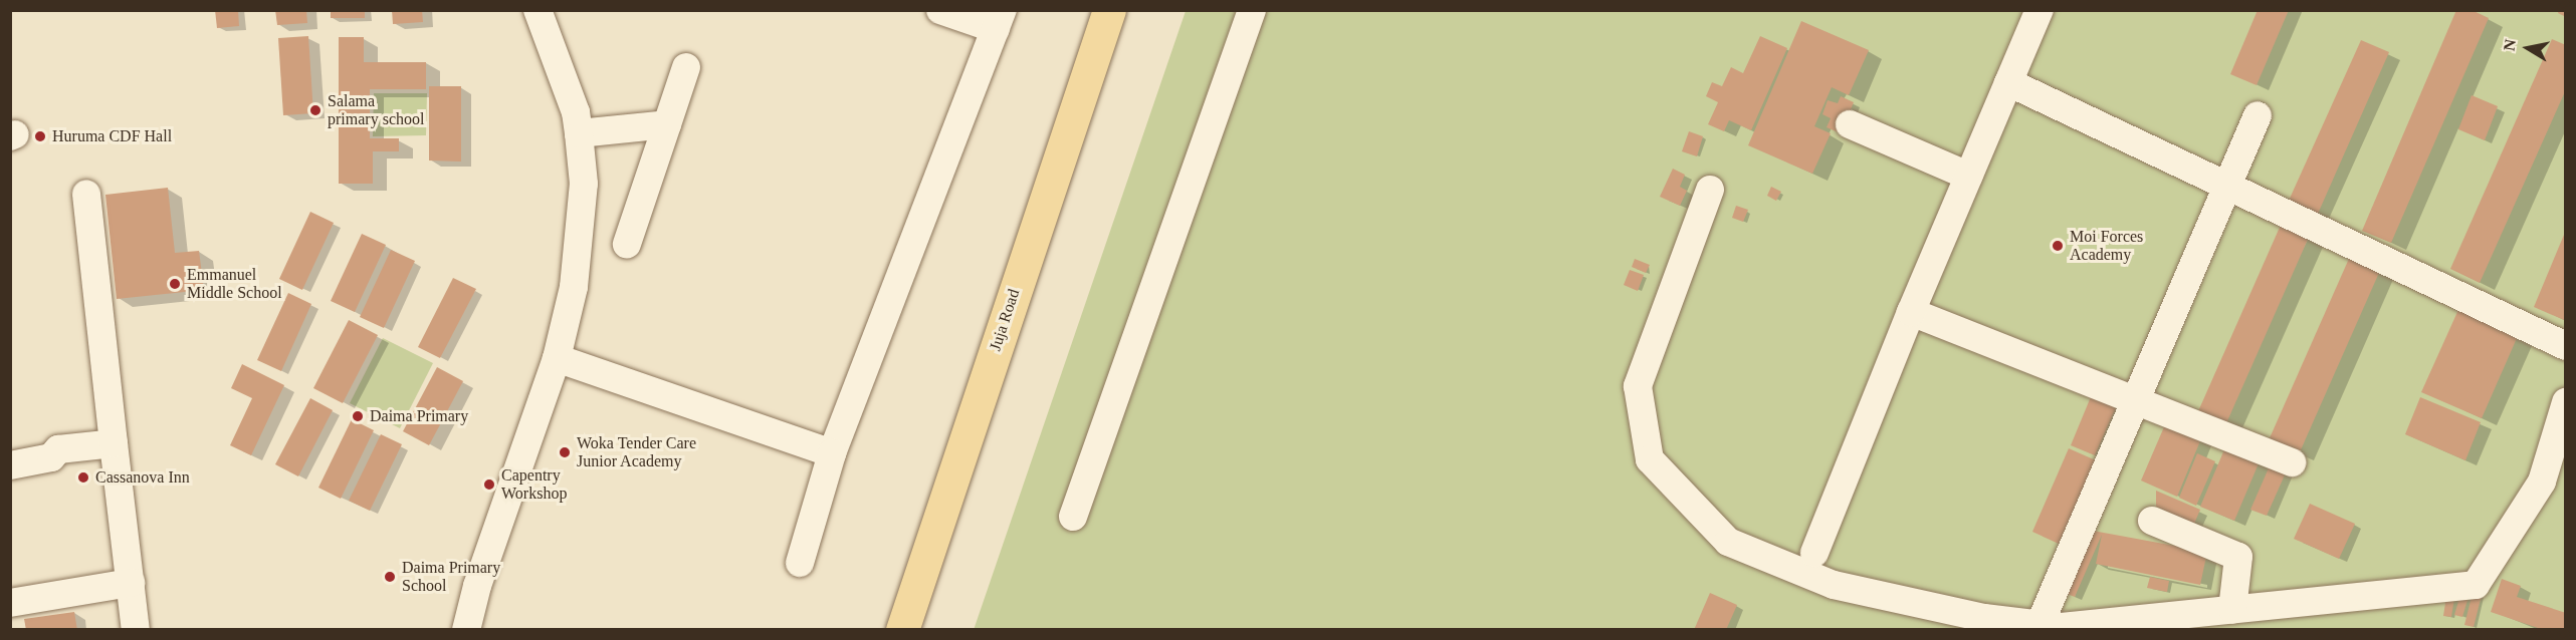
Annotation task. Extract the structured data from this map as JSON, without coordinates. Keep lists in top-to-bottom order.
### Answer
{
  "streets": {
    "main road": ["Juja Road"]
  },
  "places": [
    "Salama primary school",
    "Huruma CDF Hall",
    "Moi Forces Academy",
    "Emmanuel Middle School",
    "Daima Primary",
    "Woka Tender Care Junior Academy",
    "Cassanova Inn",
    "Capentry Workshop",
    "Daima Primary School"
  ],
  "north": "left"
}
